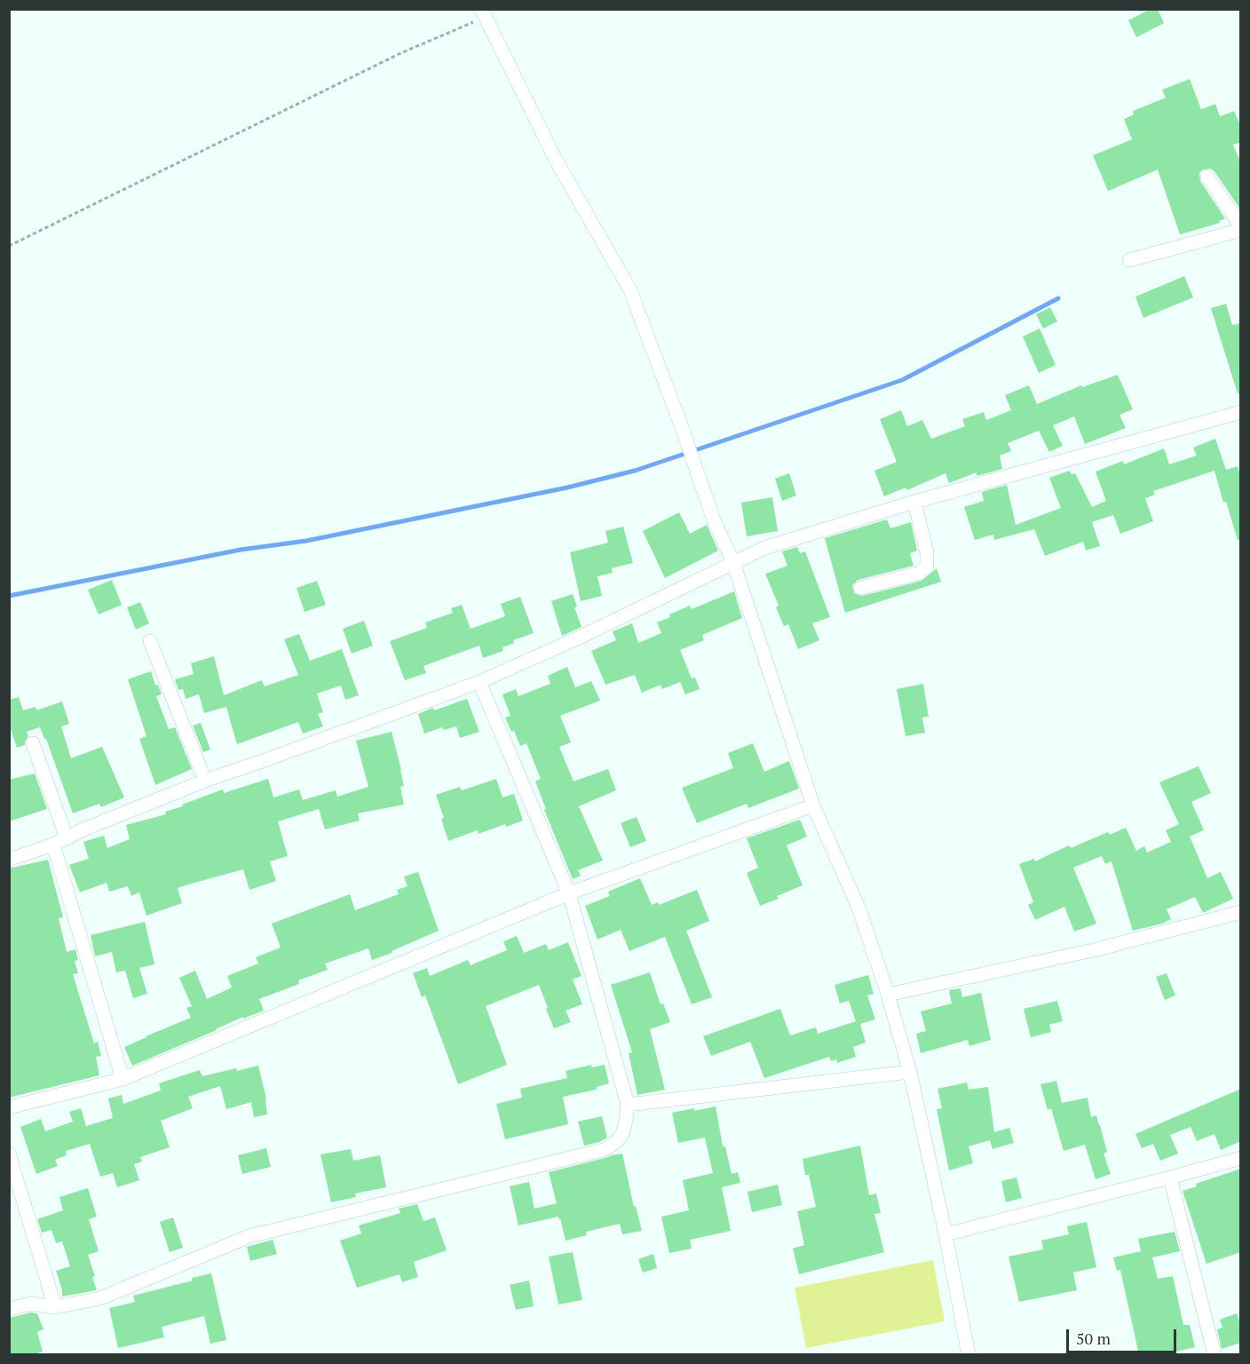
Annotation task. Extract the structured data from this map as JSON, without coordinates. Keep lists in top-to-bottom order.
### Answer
{
  "scale_bar": "50 m"
}
